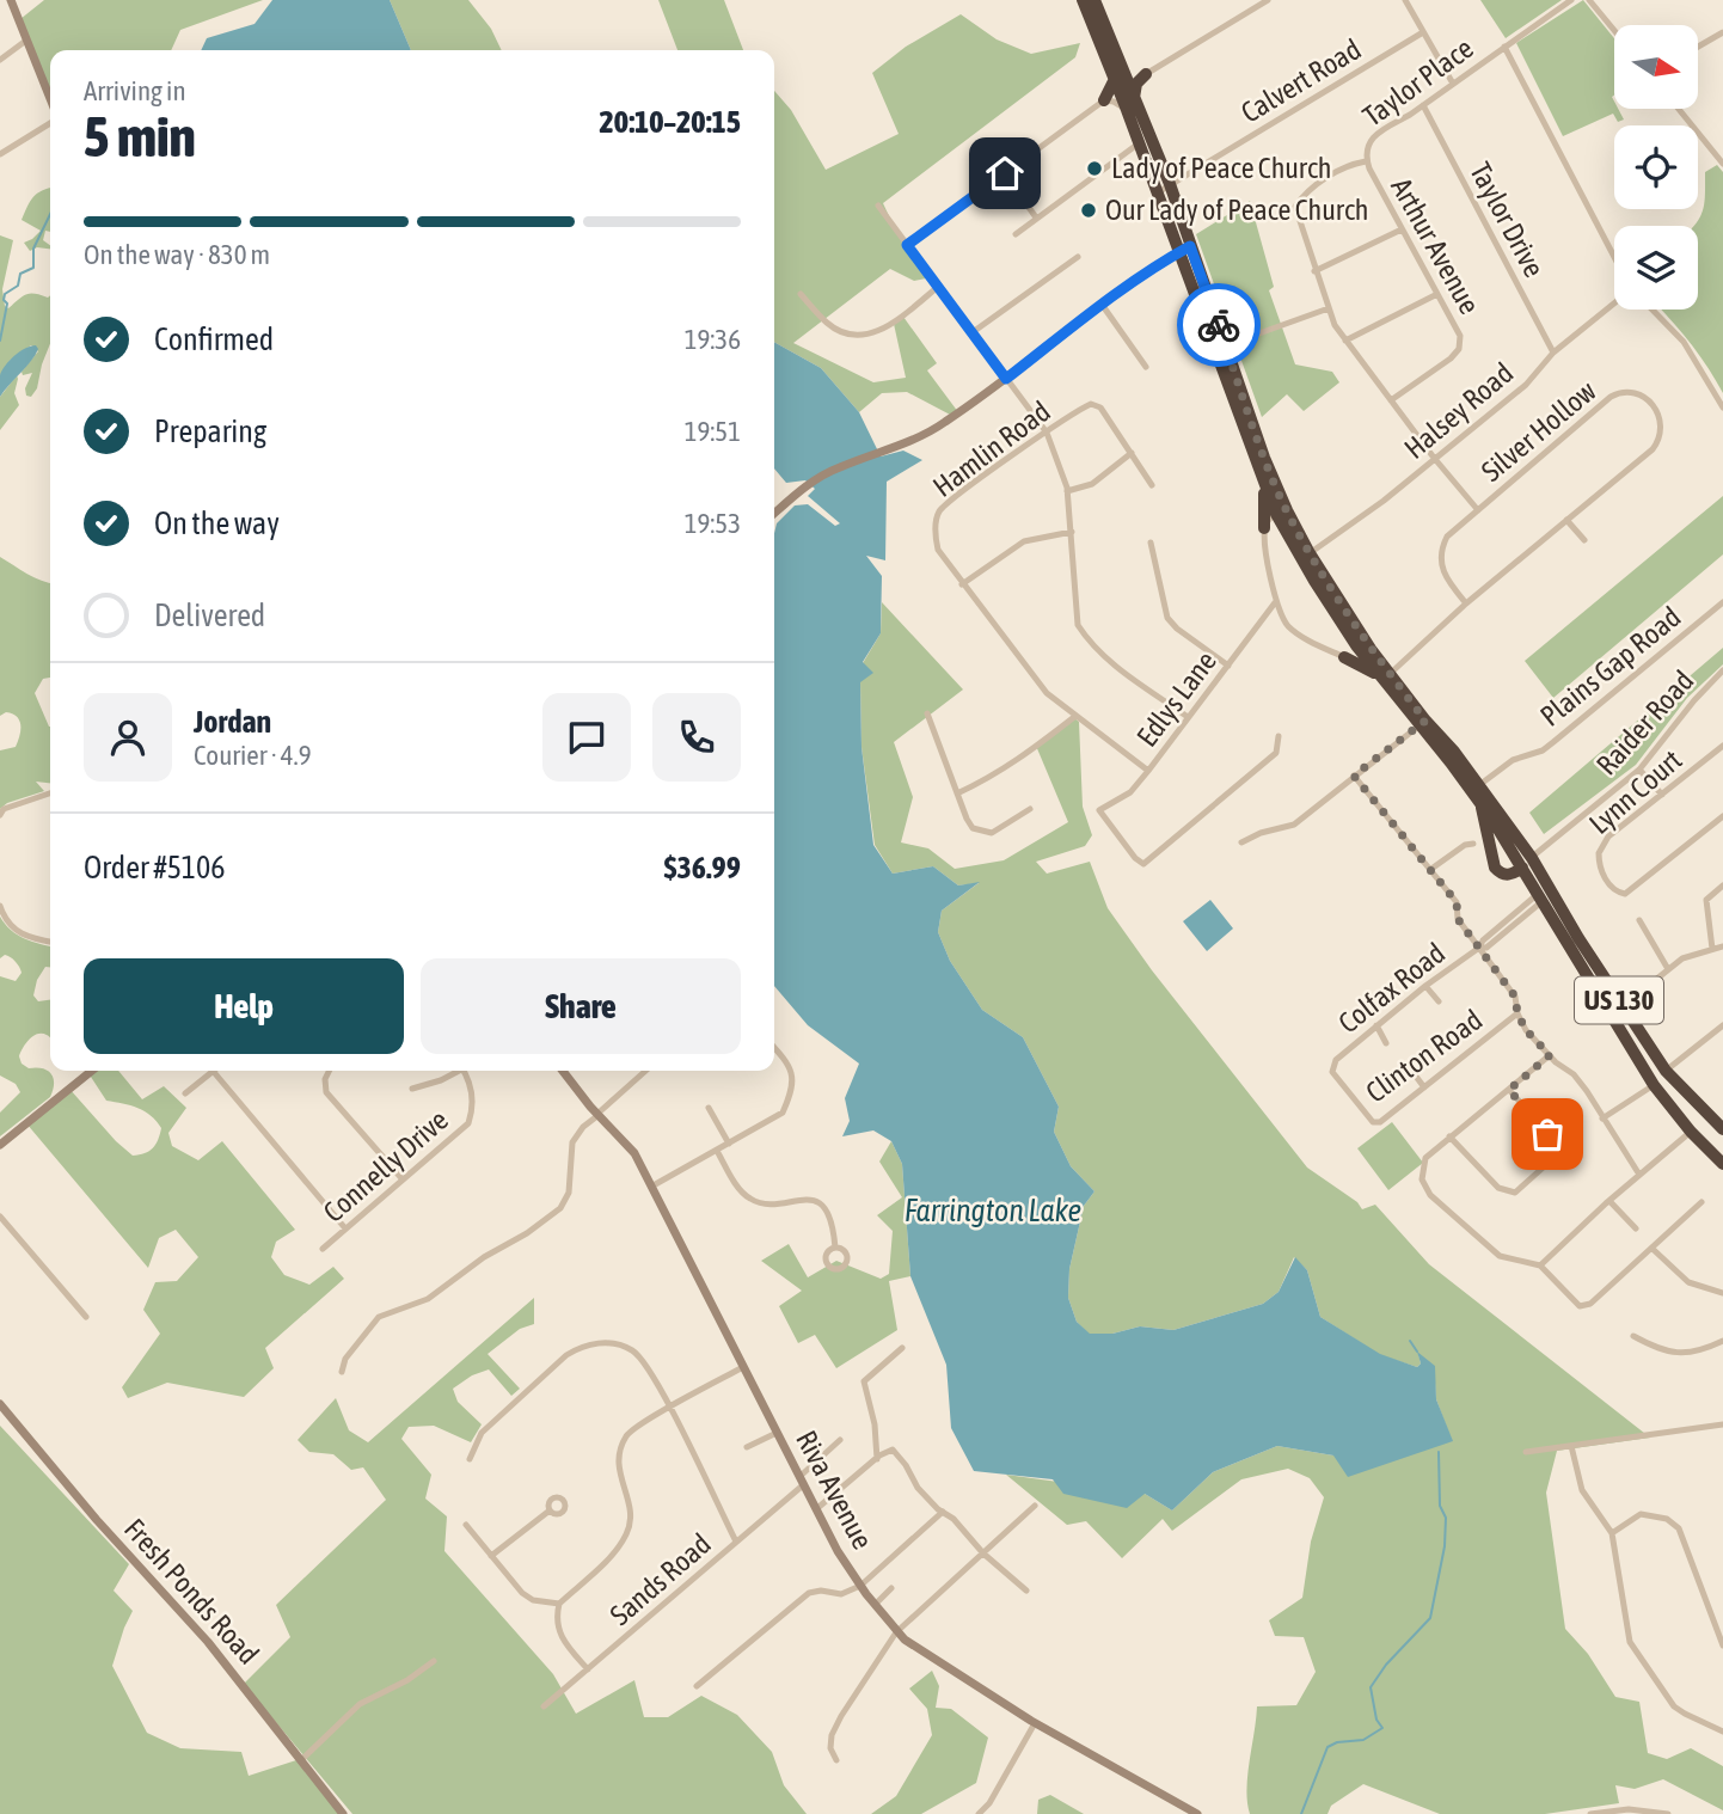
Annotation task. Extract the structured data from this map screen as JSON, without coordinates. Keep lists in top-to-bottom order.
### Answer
{
  "streets": {
    "highway": ["US 130"],
    "street": [
      "Calvert Road",
      "Taylor Place",
      "Taylor Drive",
      "Arthur Avenue",
      "Halsey Road",
      "Silver Hollow",
      "Hamlin Road",
      "Plains Gap Road",
      "Edlys Lane",
      "Raider Road",
      "Lynn Court",
      "Colfax Road",
      "Clinton Road",
      "Connelly Drive",
      "Riva Avenue",
      "Sands Road",
      "Fresh Ponds Road"
    ]
  },
  "crossings": [
    ["Calvert Road", "US 130"],
    ["Taylor Place", "Taylor Drive"],
    ["Taylor Place", "Arthur Avenue"],
    ["Taylor Drive", "Halsey Road"],
    ["Halsey Road", "US 130"],
    ["Silver Hollow", "US 130"],
    ["Plains Gap Road", "US 130"],
    ["Raider Road", "US 130"],
    ["Colfax Road", "US 130"],
    ["Colfax Road", "Clinton Road"],
    ["Riva Avenue", "Sands Road"]
  ],
  "water": ["Farrington Lake"],
  "places": ["Lady of Peace Church", "Our Lady of Peace Church"],
  "north": "right",
  "page": {
    "heading": ["5 min", "Arriving in", "20:10–20:15"],
    "panel": [
      "Jordan",
      "Courier · 4.9",
      "Order #5106",
      "$36.99"
    ],
    "bar": "On the way · 830 m",
    "list": [
      ["Confirmed", "19:36"],
      ["Preparing", "19:51"],
      ["On the way", "19:53"],
      "Delivered"
    ],
    "buttons": ["Help", "Share"]
  }
}
